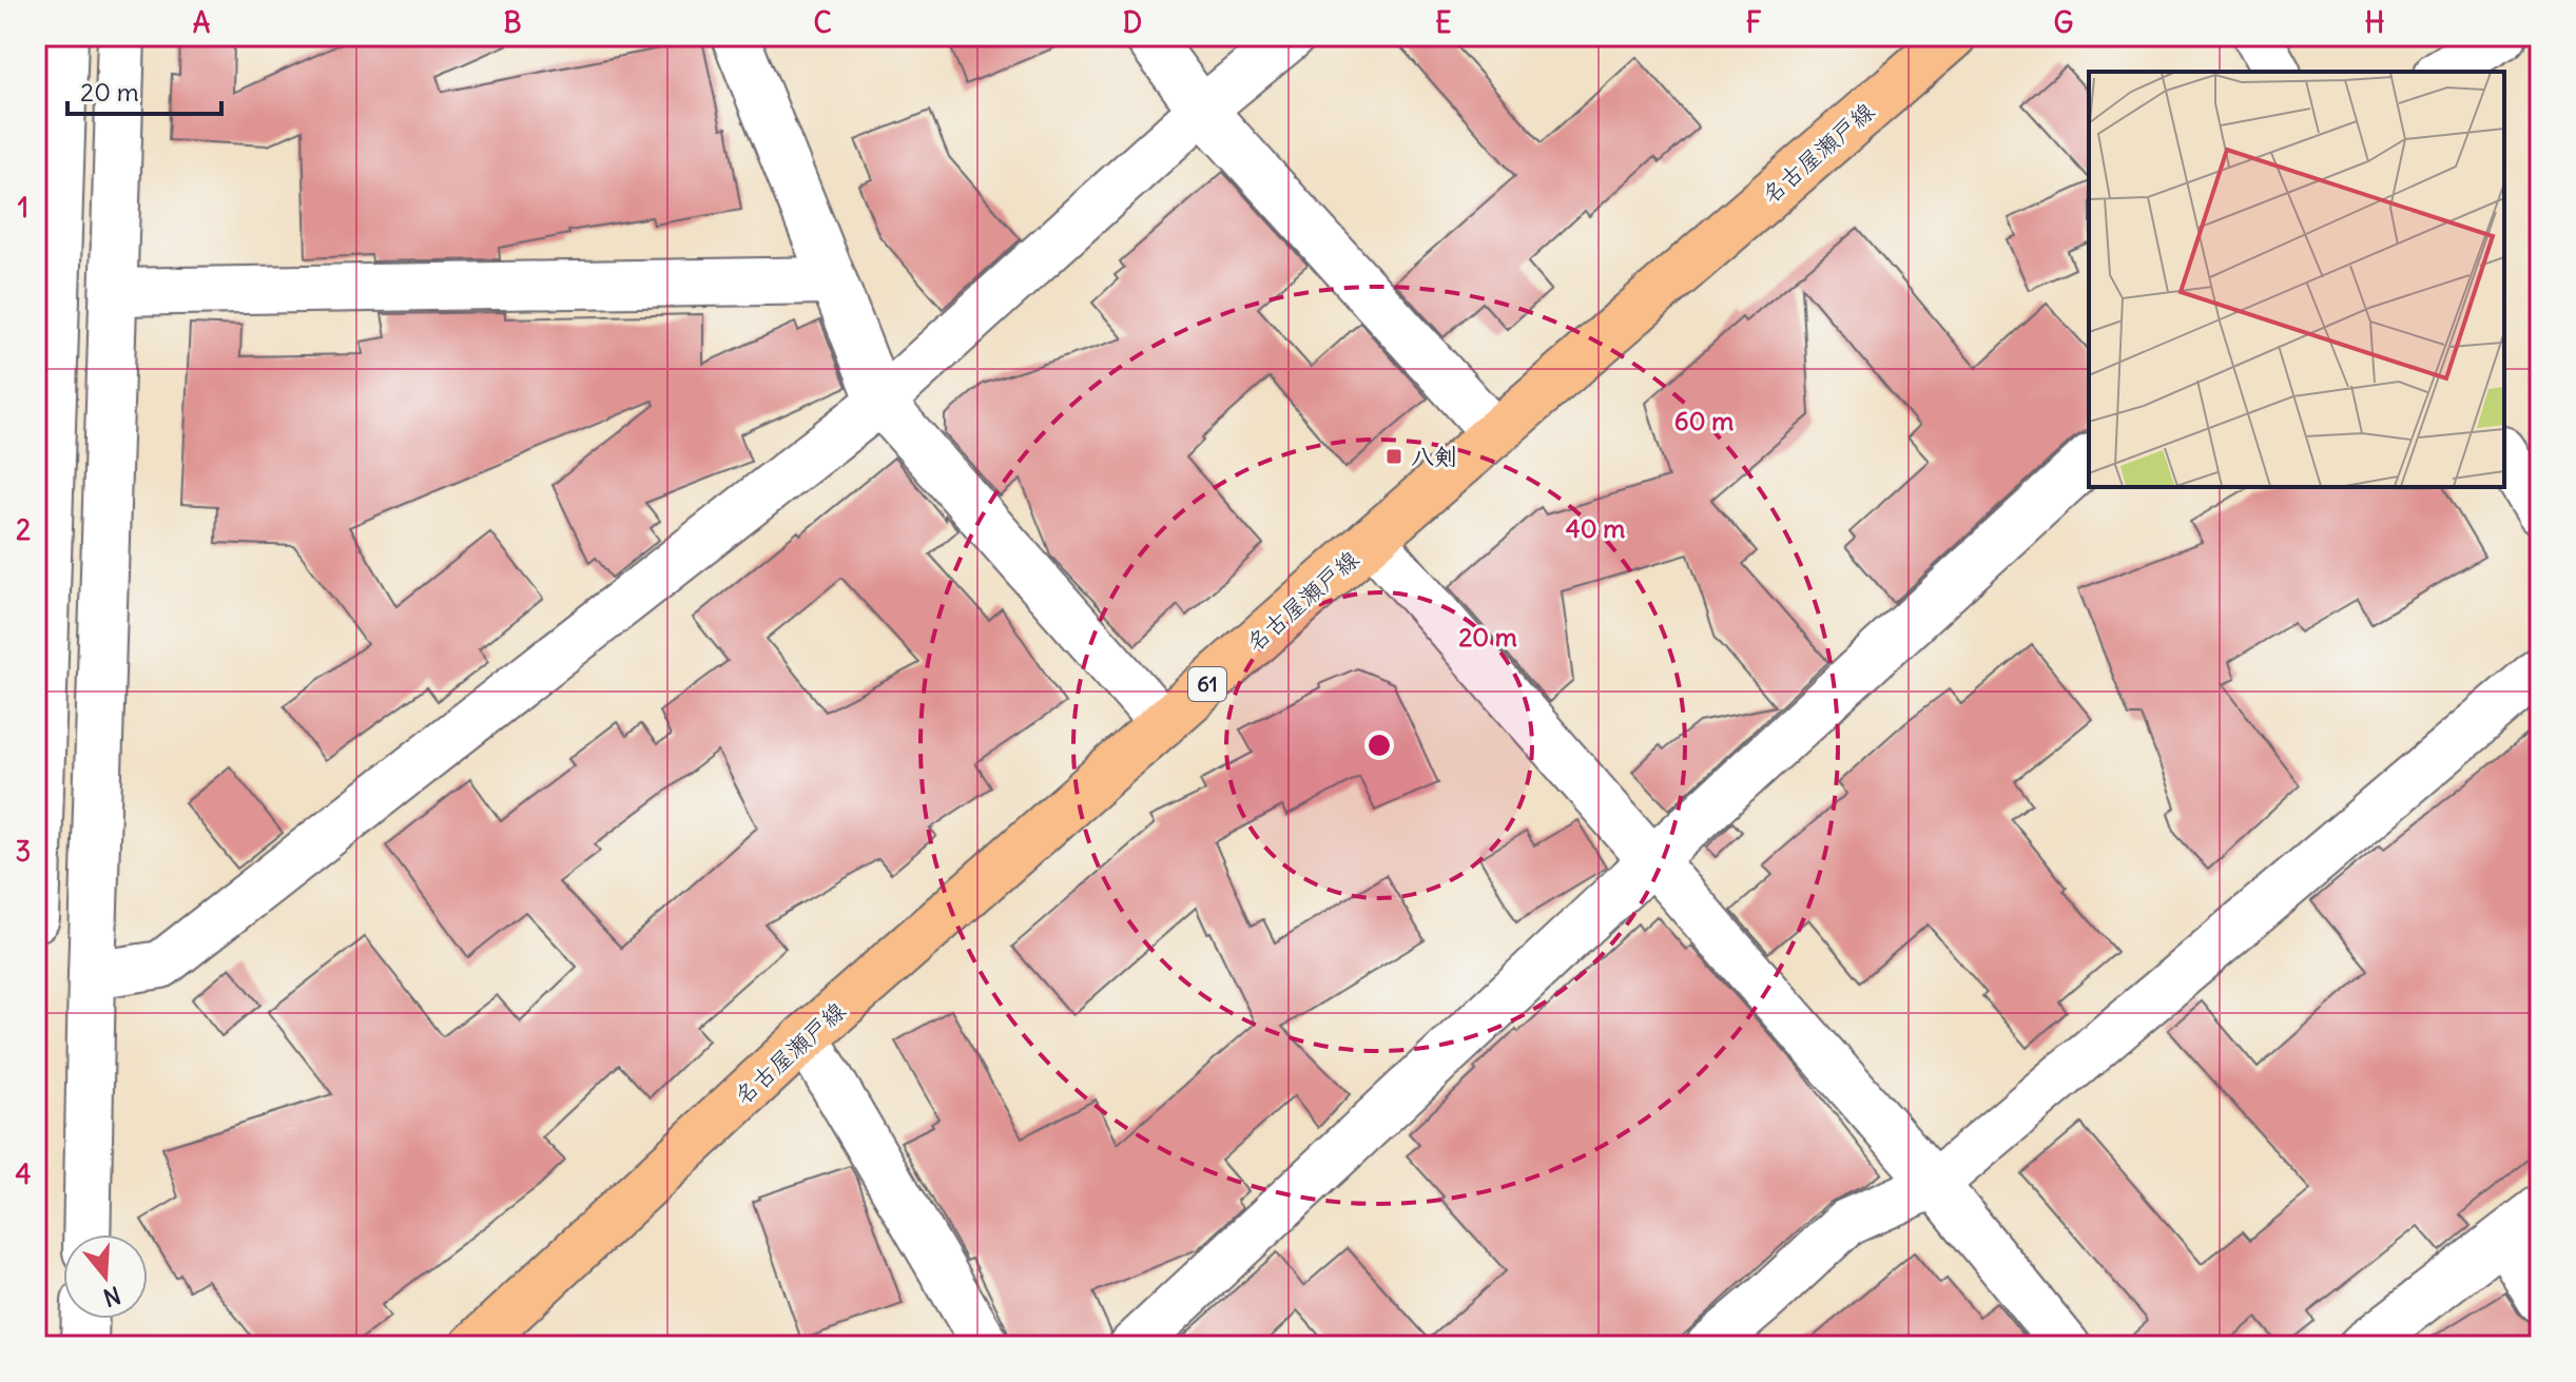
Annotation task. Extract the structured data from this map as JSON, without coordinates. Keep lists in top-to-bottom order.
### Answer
{
  "streets": {
    "main road": ["名古屋瀬戸線", "61"]
  },
  "places": {
    "transit": ["八剣"]
  },
  "scale_bar": "20 m",
  "north": "bottom",
  "grid": {
    "columns": [
      "A",
      "B",
      "C",
      "D",
      "E",
      "F",
      "G",
      "H"
    ],
    "rows": [
      "1",
      "2",
      "3",
      "4"
    ]
  },
  "rings": ["60 m", "40 m", "20 m"]
}
